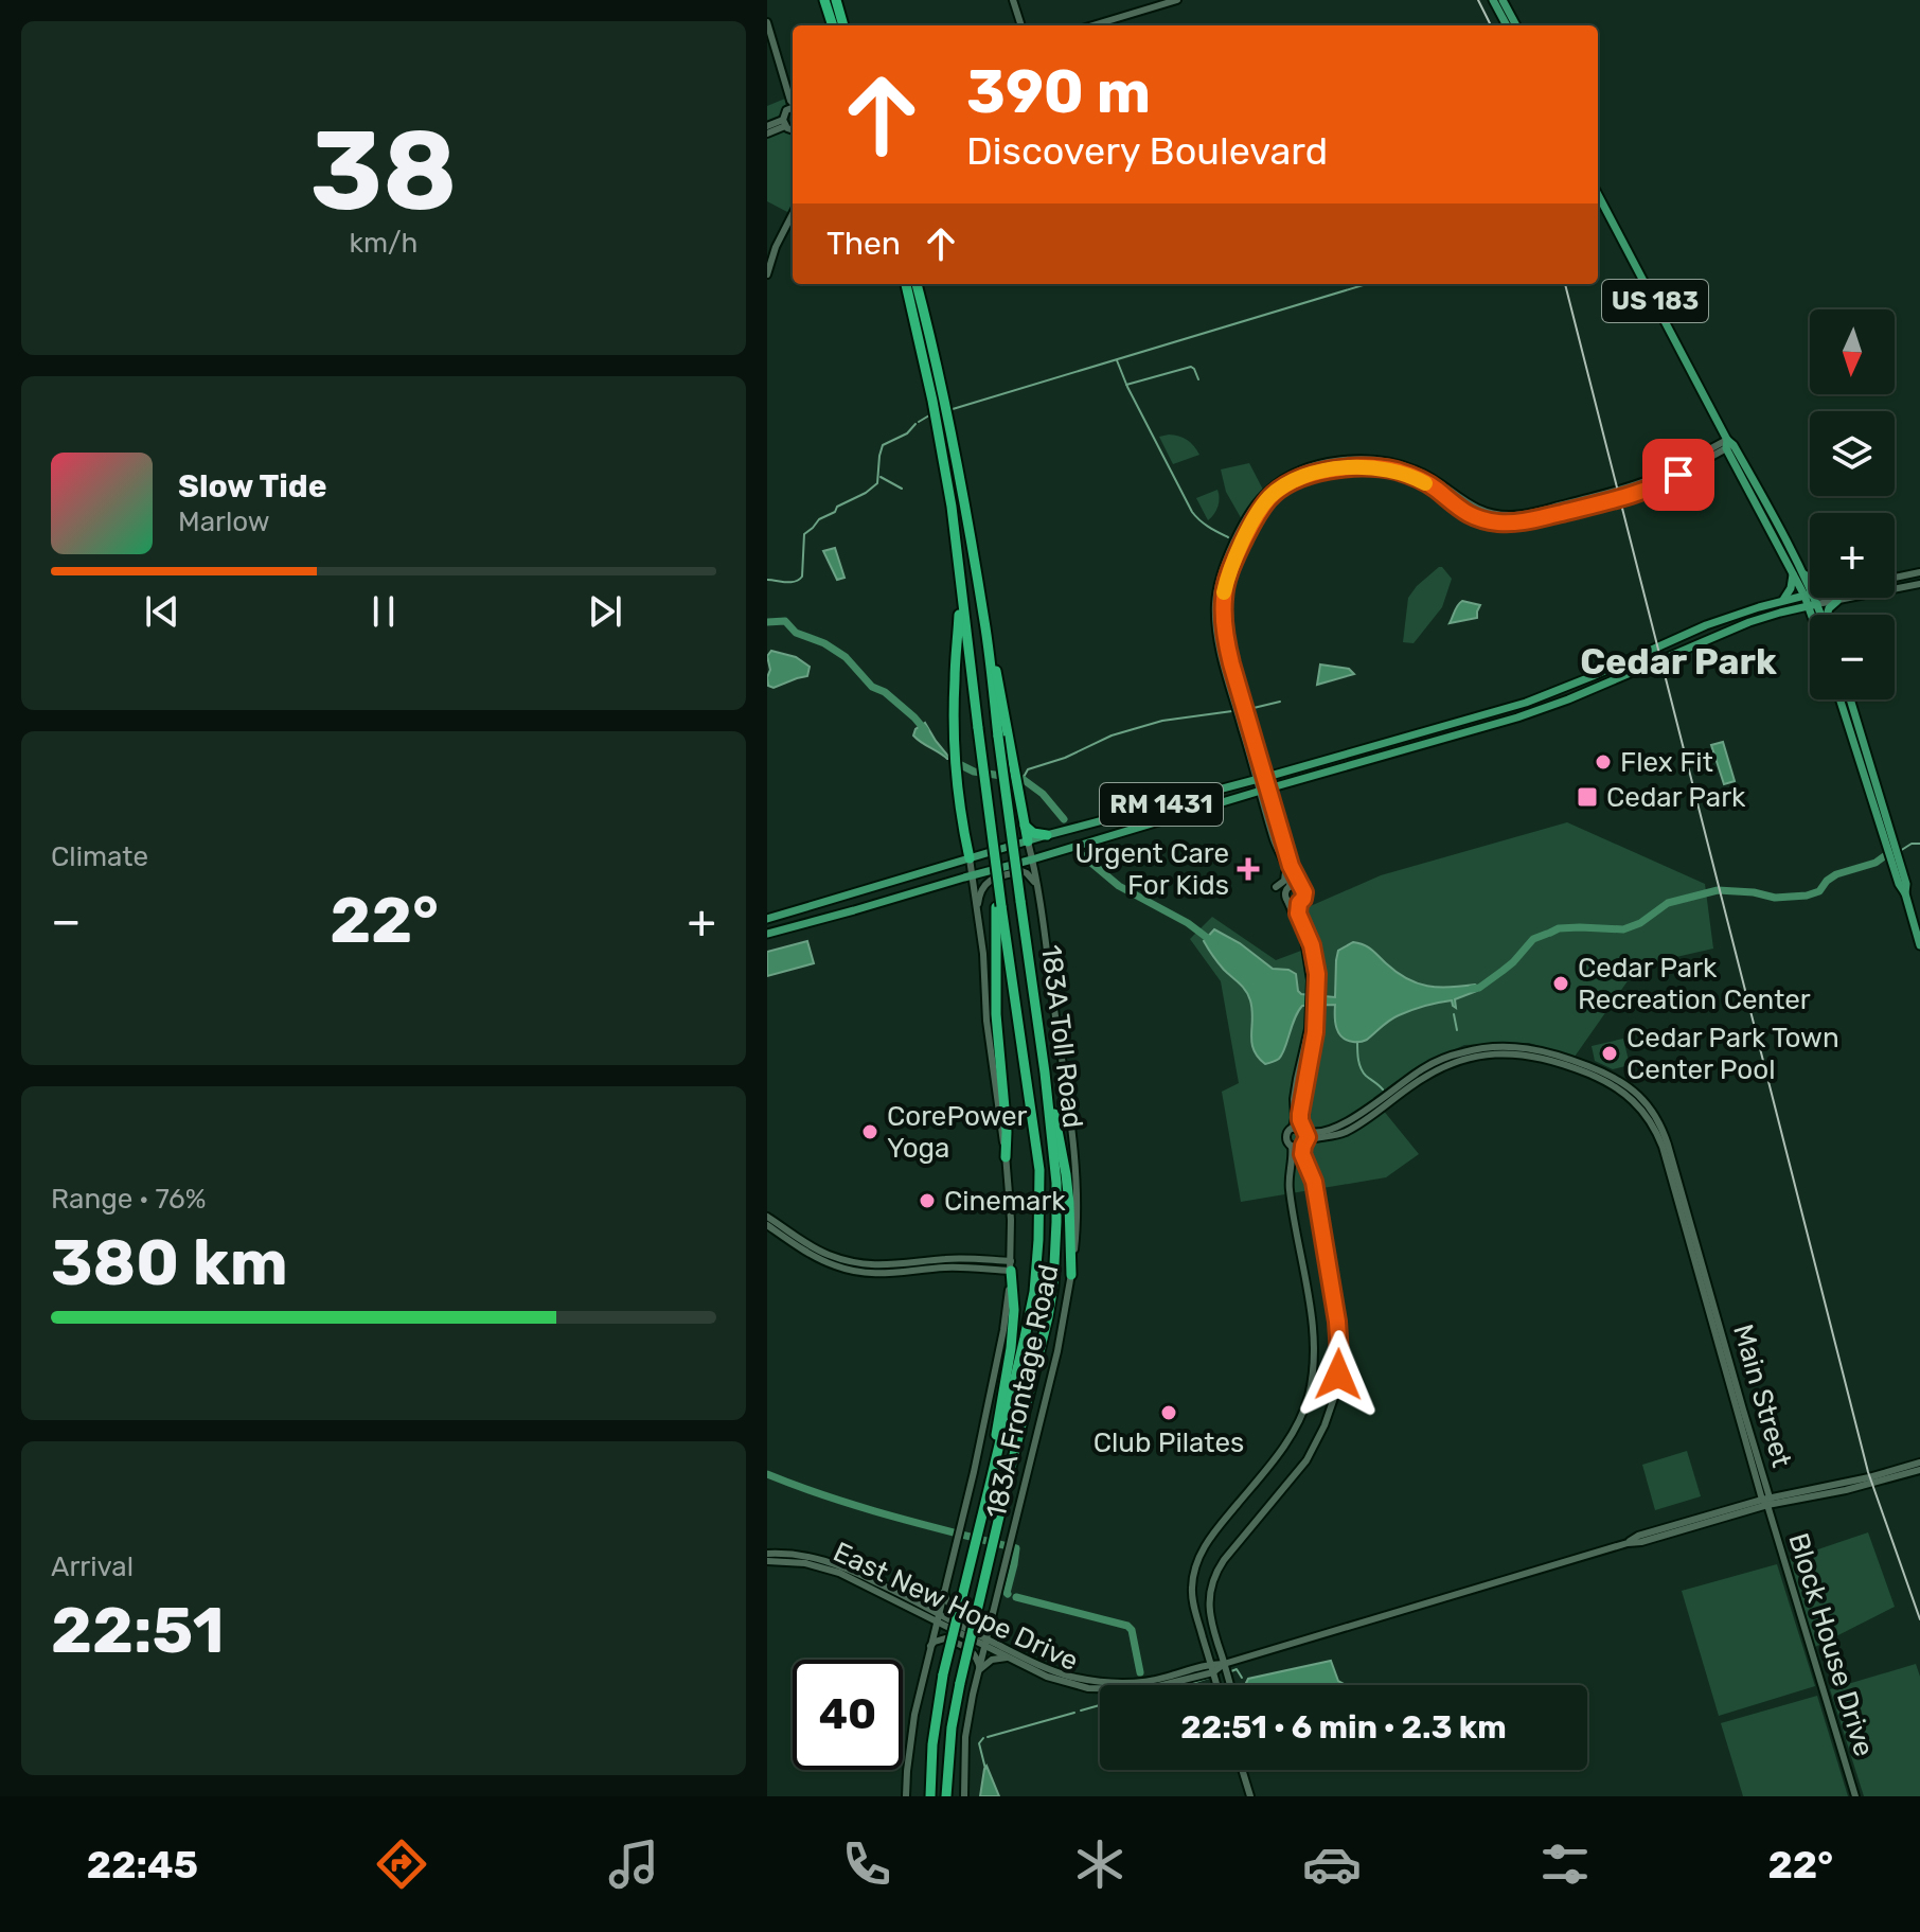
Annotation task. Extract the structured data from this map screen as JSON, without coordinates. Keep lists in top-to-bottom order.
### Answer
{
  "streets": {
    "highway": ["183A Toll Road"],
    "main road": ["US 183", "RM 1431"],
    "street": [
      "183A Frontage Road",
      "Main Street",
      "East New Hope Drive",
      "Block House Drive"
    ]
  },
  "crossings": [
    ["US 183", "RM 1431"],
    ["RM 1431", "183A Frontage Road"],
    ["183A Frontage Road", "East New Hope Drive"],
    ["Main Street", "East New Hope Drive"],
    ["Main Street", "Block House Drive"],
    ["East New Hope Drive", "Block House Drive"]
  ],
  "districts": ["Cedar Park"],
  "places": {
    "other": [
      "Flex Fit",
      "Cedar Park Recreation Center",
      "Cedar Park Town Center Pool",
      "CorePower Yoga",
      "Cinemark",
      "Club Pilates"
    ],
    "transit": ["Cedar Park"],
    "health": ["Urgent Care For Kids"]
  },
  "north": "bottom",
  "page": {
    "tile": [
      ["38", "km/h"],
      "Climate",
      ["Range · 76%", "380 km"],
      ["Arrival", "22:51"]
    ],
    "turn": ["390 m", "Discovery Boulevard"],
    "then": "Then",
    "map_buttons": ["+", "−"],
    "song": ["Slow Tide", "Marlow"],
    "heat": ["−", "22°", "+"],
    "limit": "40",
    "trip": "22:51 · 6 min · 2.3 km",
    "tabs": ["22:45", "22°"]
  }
}
